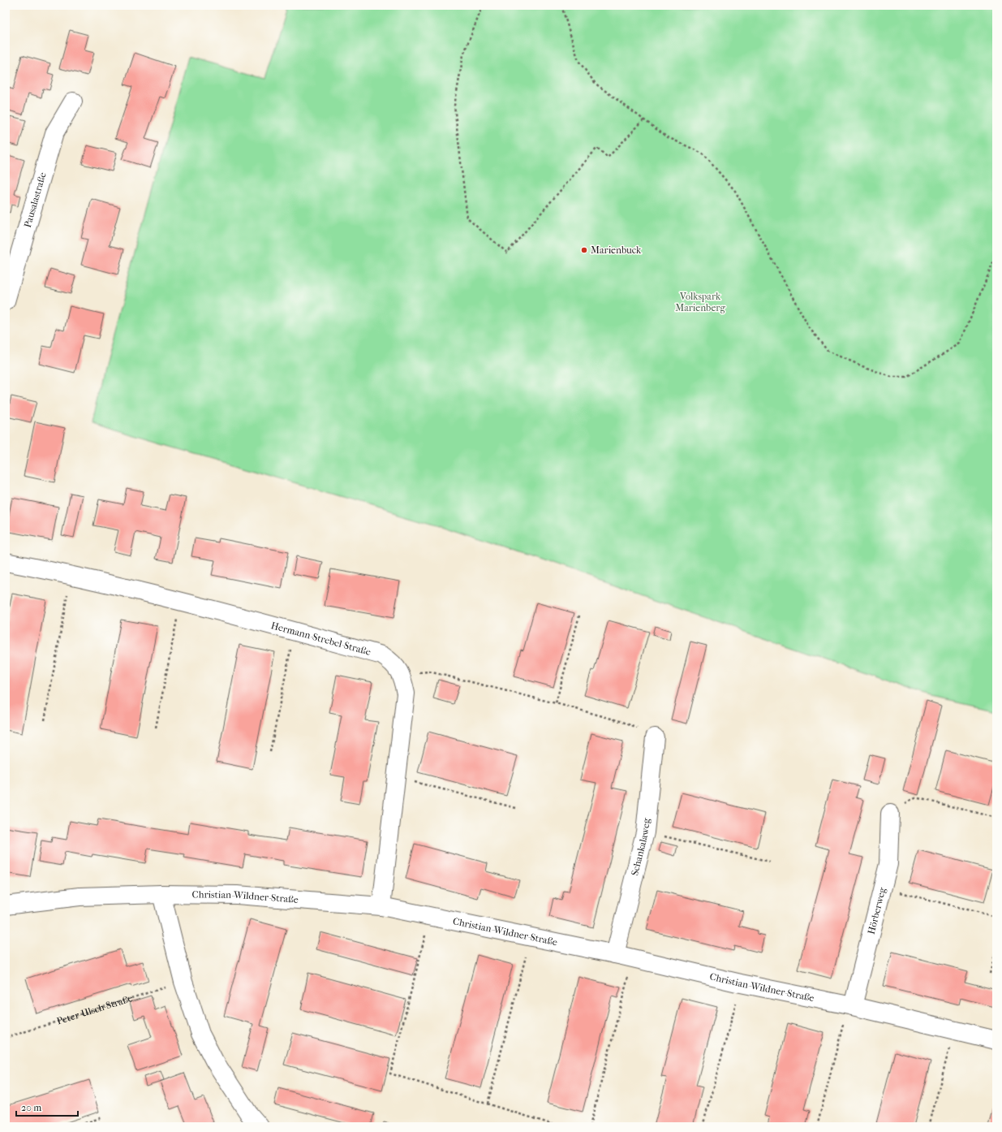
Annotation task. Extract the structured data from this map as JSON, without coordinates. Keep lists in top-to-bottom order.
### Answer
{
  "streets": {
    "street": [
      "Pausalastraße",
      "Hermann-Strebel-Straße",
      "Schankalaweg",
      "Christian-Wildner-Straße",
      "Hörberweg"
    ],
    "path": ["Peter-Ulsch-Straße"]
  },
  "crossings": [
    ["Hermann-Strebel-Straße", "Christian-Wildner-Straße"],
    ["Schankalaweg", "Christian-Wildner-Straße"],
    ["Christian-Wildner-Straße", "Hörberweg"]
  ],
  "parks": ["Volkspark Marienberg"],
  "places": ["Marienbuck"],
  "scale_bar": "20 m"
}
